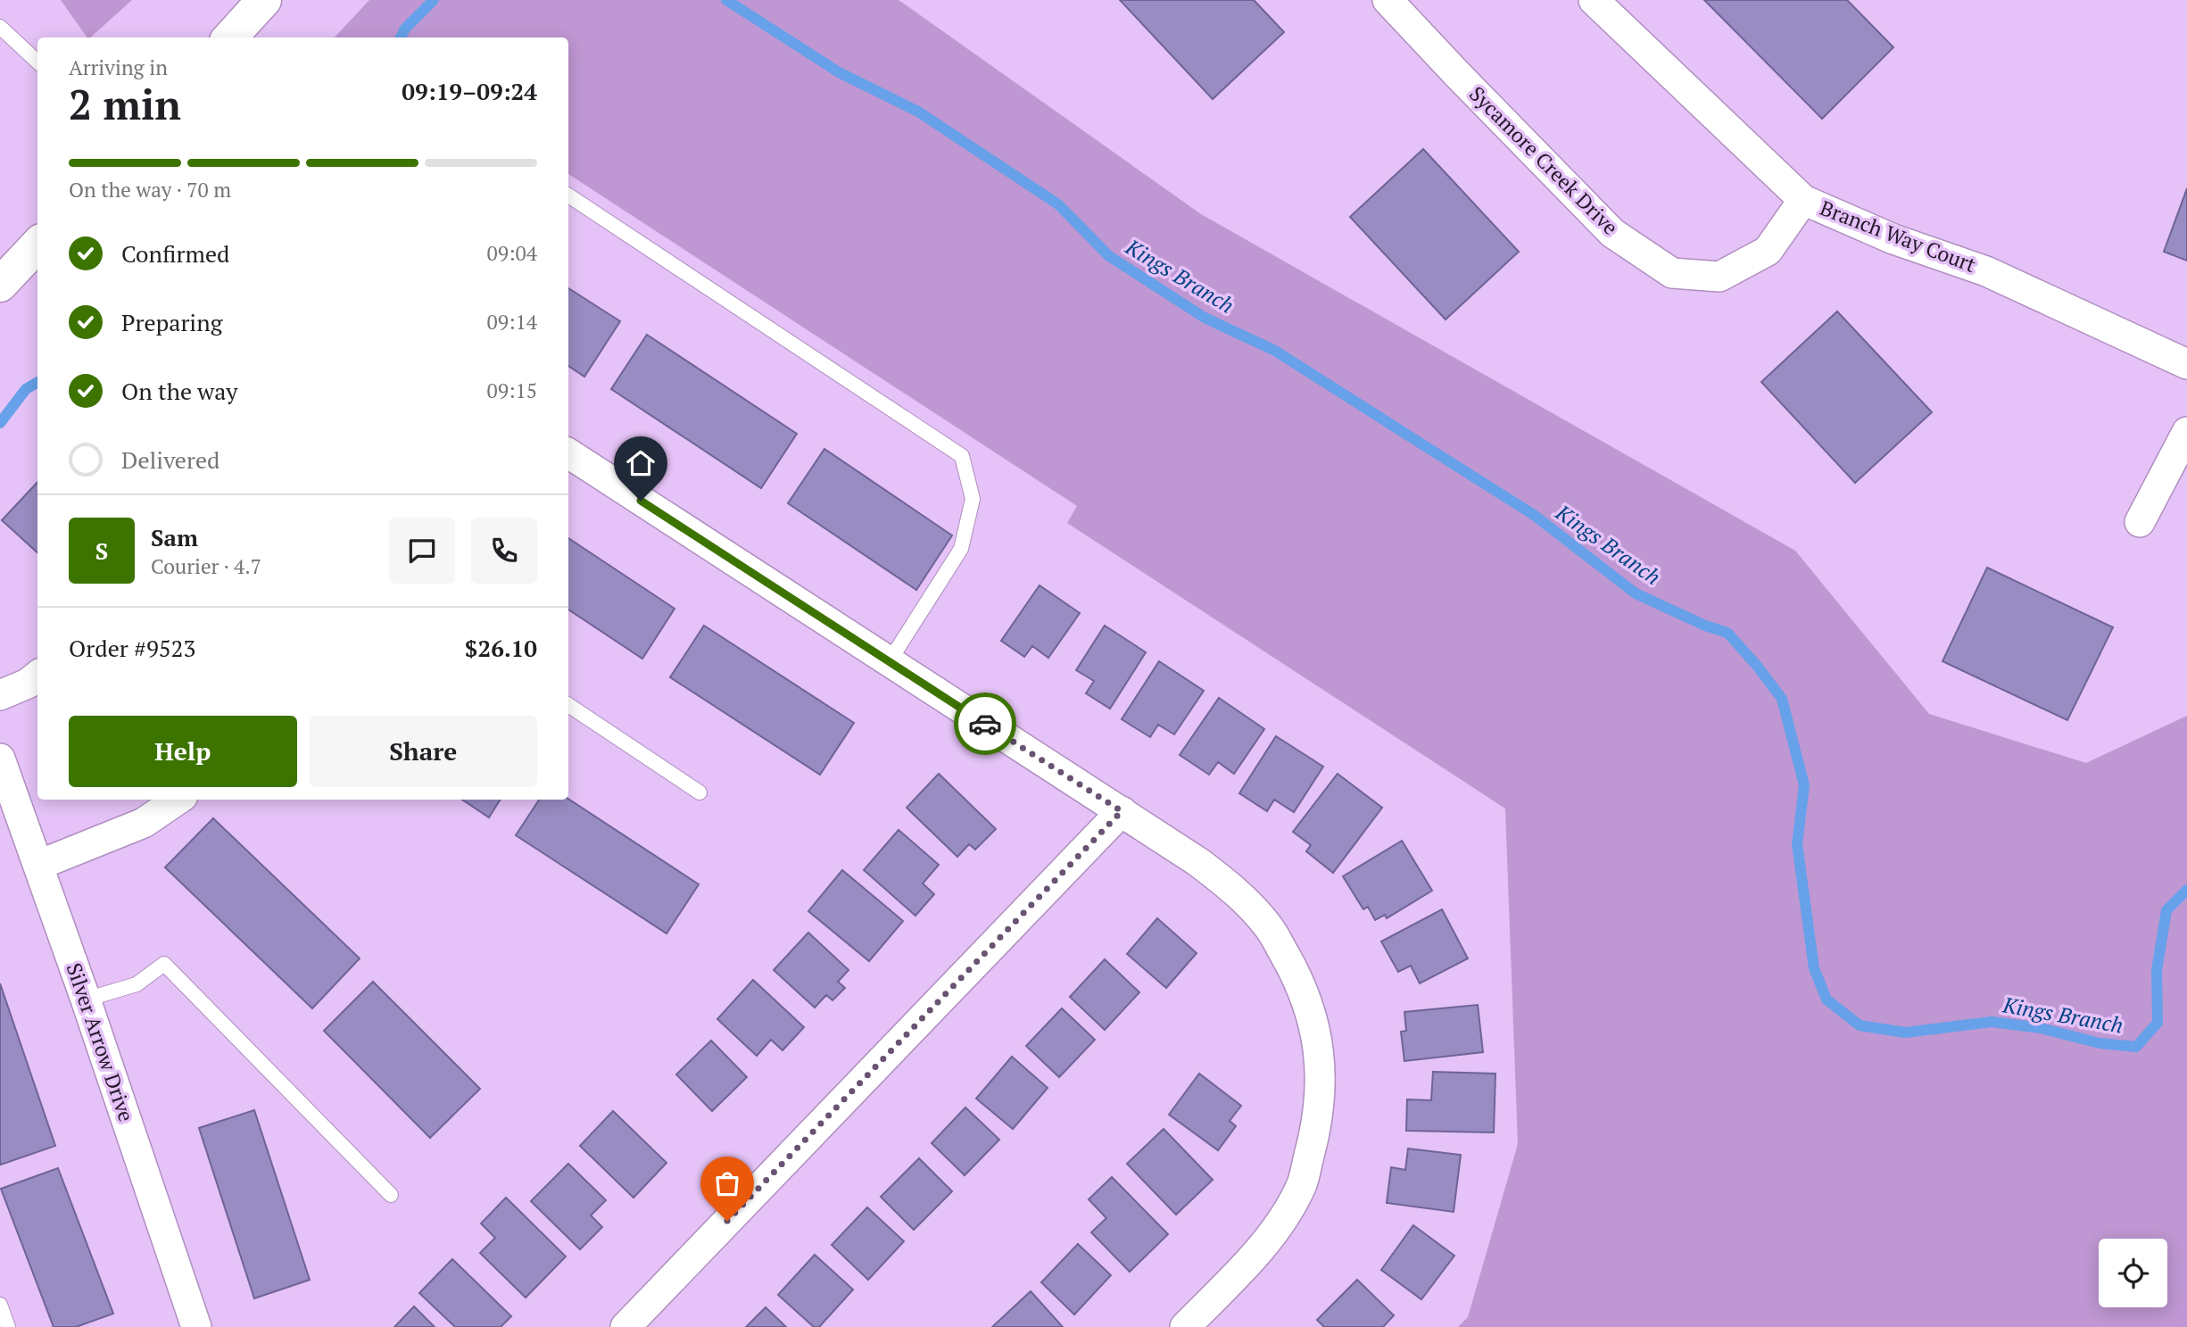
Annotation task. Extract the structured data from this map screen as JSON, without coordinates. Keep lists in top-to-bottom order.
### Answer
{
  "streets": {
    "street": ["Sycamore Creek Drive", "Branch Way Court", "Silver Arrow Drive"]
  },
  "crossings": [
    ["Sycamore Creek Drive", "Branch Way Court"]
  ],
  "water": ["Kings Branch"],
  "page": {
    "heading": ["2 min", "Arriving in", "09:19–09:24"],
    "panel": [
      "Sam",
      "Courier · 4.7",
      "Order #9523",
      "$26.10"
    ],
    "bar": "On the way · 70 m",
    "list": [
      ["Confirmed", "09:04"],
      ["Preparing", "09:14"],
      ["On the way", "09:15"],
      "Delivered"
    ],
    "round": "S",
    "buttons": ["Help", "Share"]
  }
}
